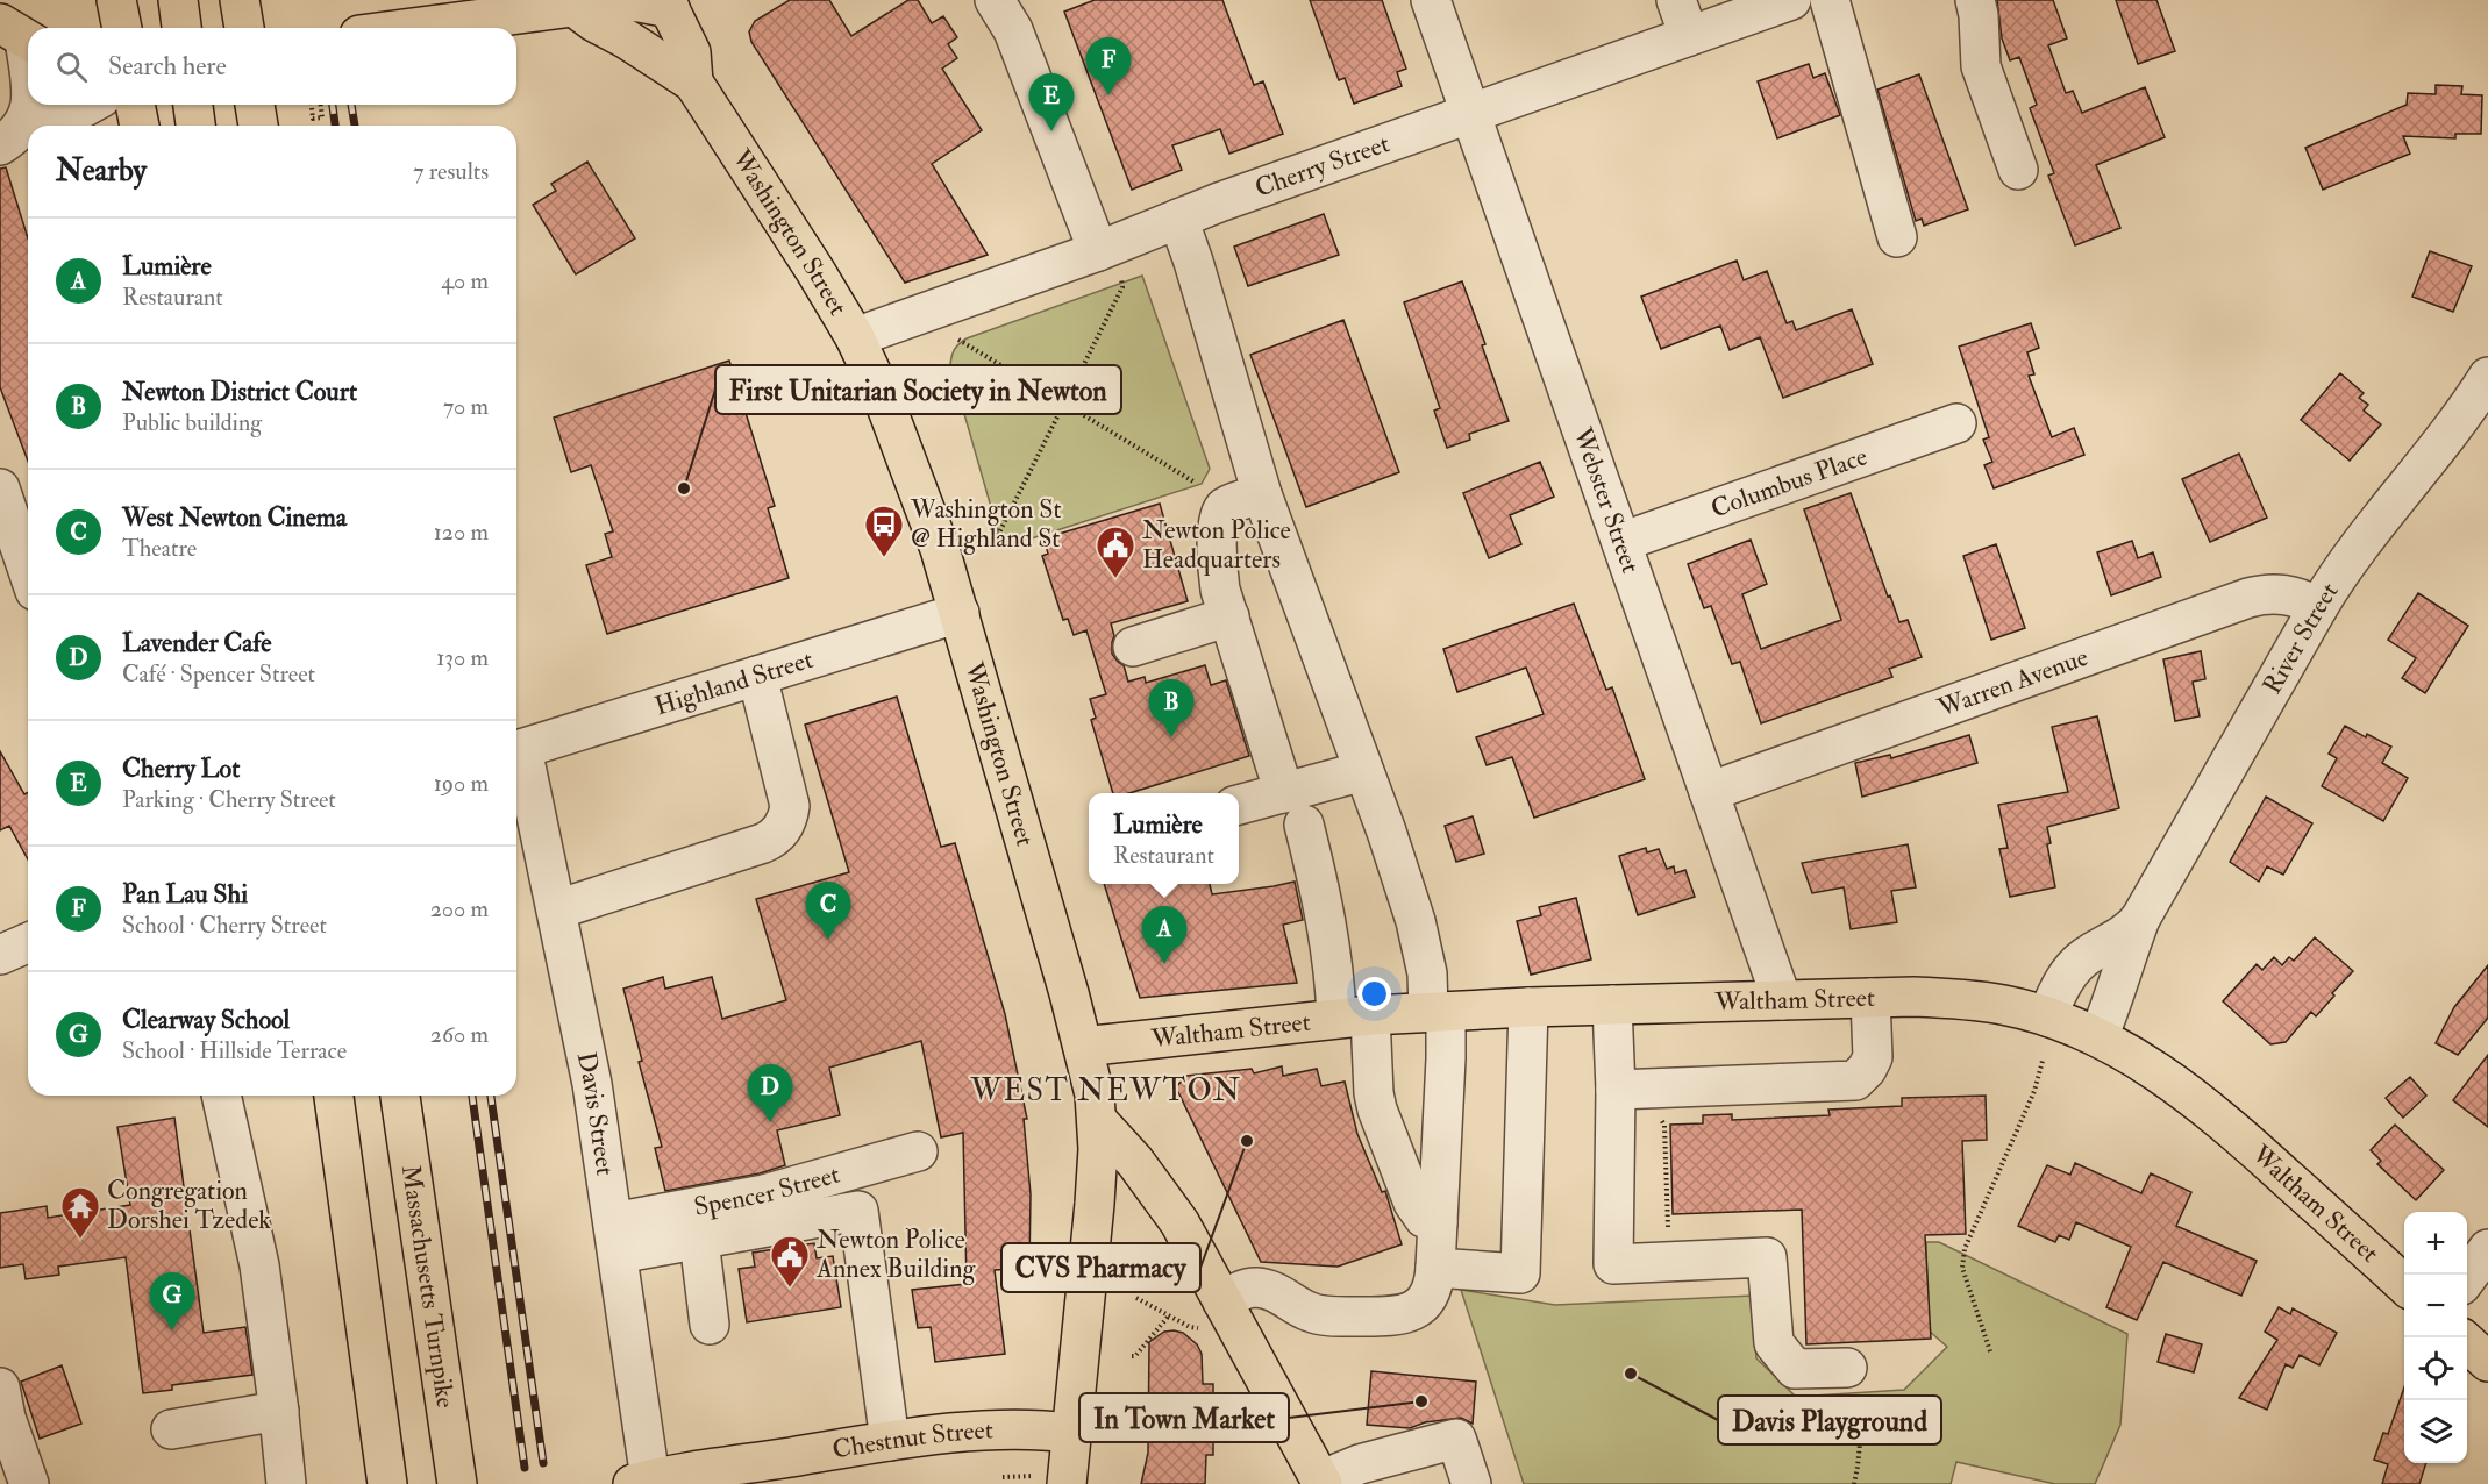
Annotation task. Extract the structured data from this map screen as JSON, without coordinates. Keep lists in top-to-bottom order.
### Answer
{
  "streets": {
    "main road": [
      "Washington Street",
      "Waltham Street",
      "Massachusetts Turnpike",
      "Chestnut Street"
    ],
    "street": [
      "Cherry Street",
      "Columbus Place",
      "Webster Street",
      "River Street",
      "Highland Street",
      "Warren Avenue",
      "Davis Street",
      "Spencer Street"
    ]
  },
  "crossings": [
    ["Cherry Street", "Washington Street"],
    ["Cherry Street", "Webster Street"],
    ["Washington Street", "Highland Street"],
    ["Washington Street", "Waltham Street"],
    ["Washington Street", "Chestnut Street"],
    ["Columbus Place", "Webster Street"],
    ["Webster Street", "Warren Avenue"],
    ["Webster Street", "Waltham Street"],
    ["River Street", "Warren Avenue"],
    ["River Street", "Waltham Street"],
    ["Davis Street", "Spencer Street"],
    ["Davis Street", "Chestnut Street"]
  ],
  "districts": ["WEST NEWTON"],
  "places": {
    "other": [
      "First Unitarian Society in Newton",
      "CVS Pharmacy",
      "Davis Playground",
      "In Town Market"
    ],
    "bus stop": ["Washington St @ Highland St"],
    "public building": ["Newton Police Headquarters", "Newton Police Annex Building"],
    "temple": ["Congregation Dorshei Tzedek"]
  },
  "page": {
    "search": "Search here",
    "pins": [
      "F",
      "E",
      "B",
      "C",
      "A",
      "D",
      "G"
    ],
    "heading": ["Nearby", "7 results"],
    "list": [
      {
        "mark": "A",
        "name": "Lumière",
        "note": "Restaurant",
        "value": "40 m"
      },
      {
        "mark": "B",
        "name": "Newton District Court",
        "note": "Public building",
        "value": "70 m"
      },
      {
        "mark": "C",
        "name": "West Newton Cinema",
        "note": "Theatre",
        "value": "120 m"
      },
      {
        "mark": "D",
        "name": "Lavender Cafe",
        "note": "Café · Spencer Street",
        "value": "130 m"
      },
      {
        "mark": "E",
        "name": "Cherry Lot",
        "note": "Parking · Cherry Street",
        "value": "190 m"
      },
      {
        "mark": "F",
        "name": "Pan Lau Shi",
        "note": "School · Cherry Street",
        "value": "200 m"
      },
      {
        "mark": "G",
        "name": "Clearway School",
        "note": "School · Hillside Terrace",
        "value": "260 m"
      }
    ],
    "popup": ["Lumière", "Restaurant"],
    "map_buttons": ["+", "−"]
  }
}
